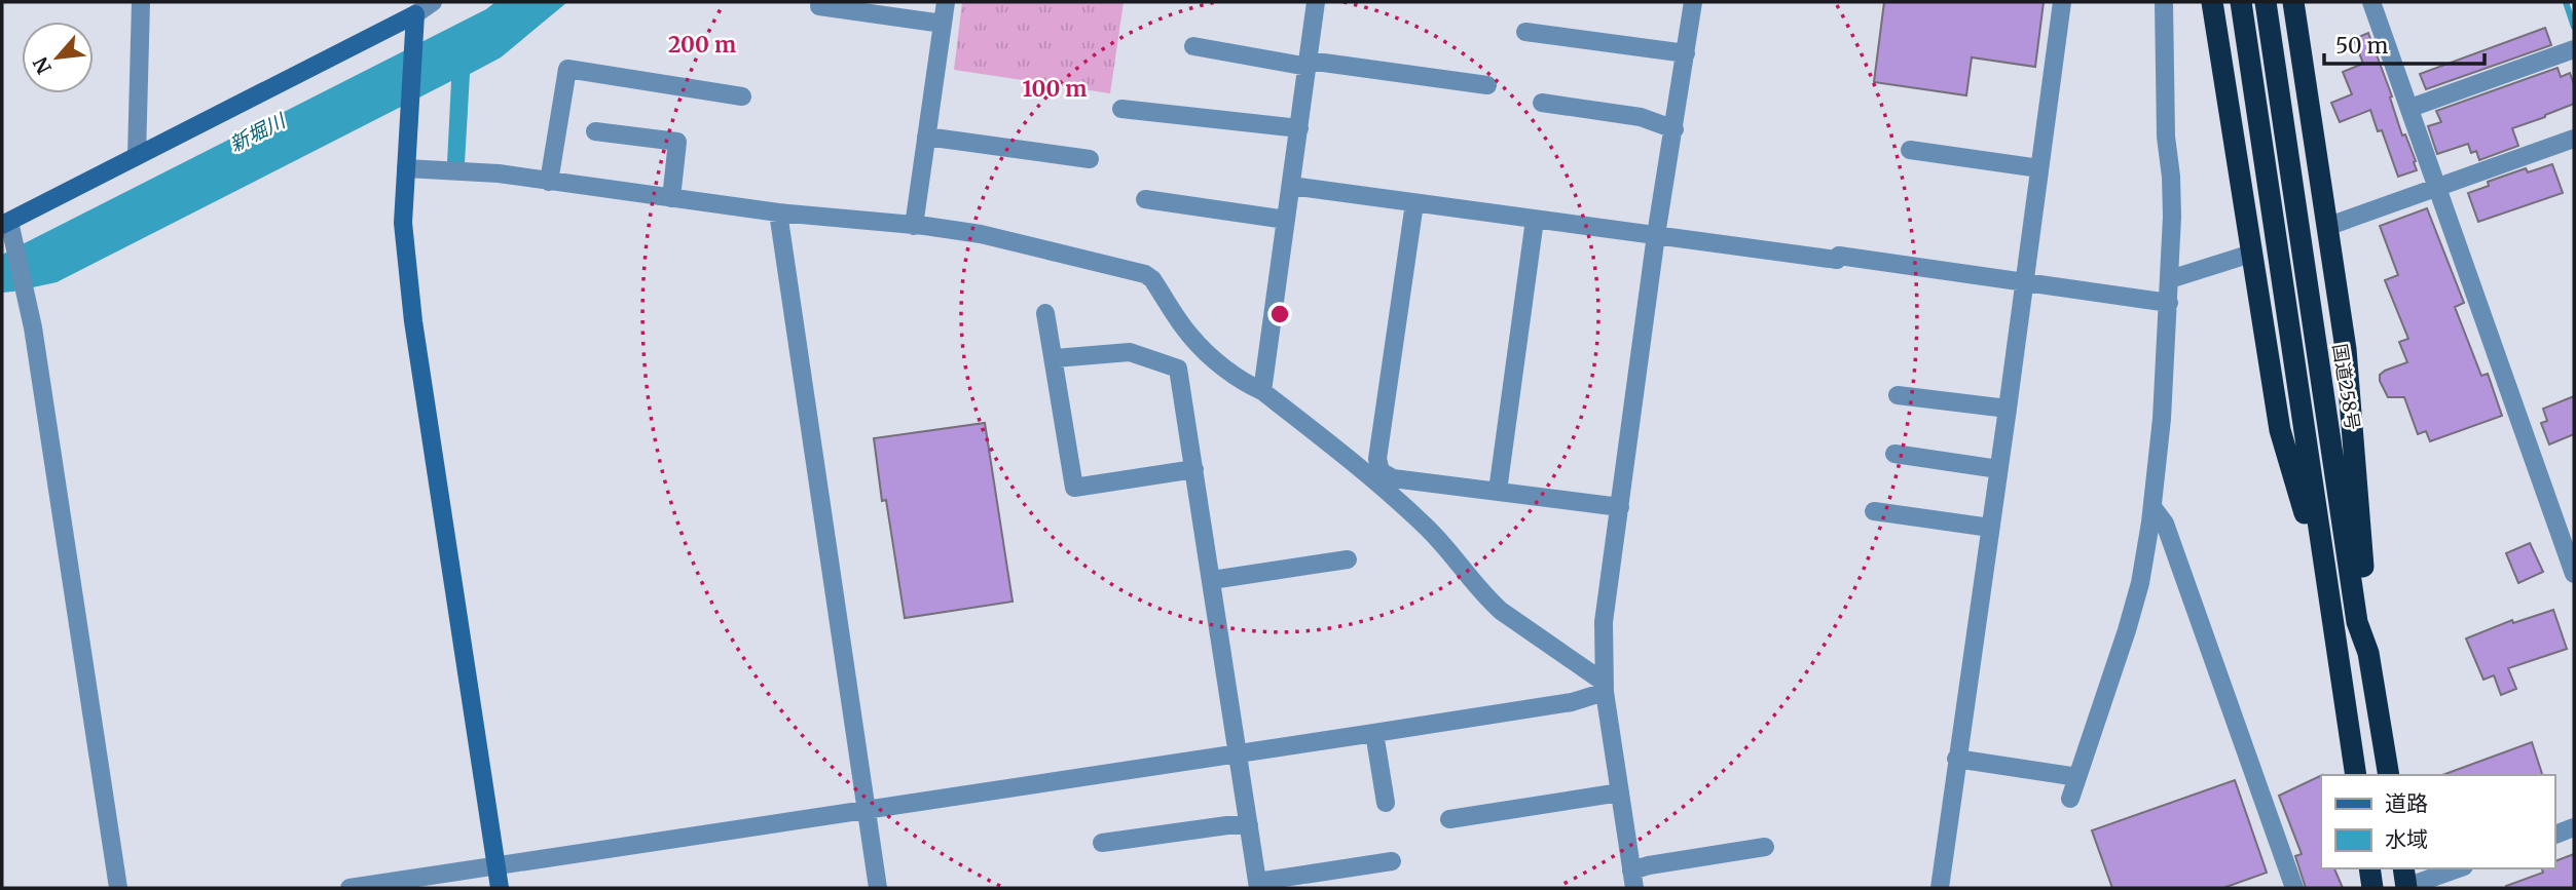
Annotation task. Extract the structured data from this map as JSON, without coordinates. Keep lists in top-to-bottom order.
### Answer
{
  "streets": {
    "highway": ["国道258号"]
  },
  "water": ["新堀川"],
  "legend": ["道路", "水域"],
  "scale_bar": "50 m",
  "north": "bottom left",
  "rings": ["200 m", "100 m"]
}
